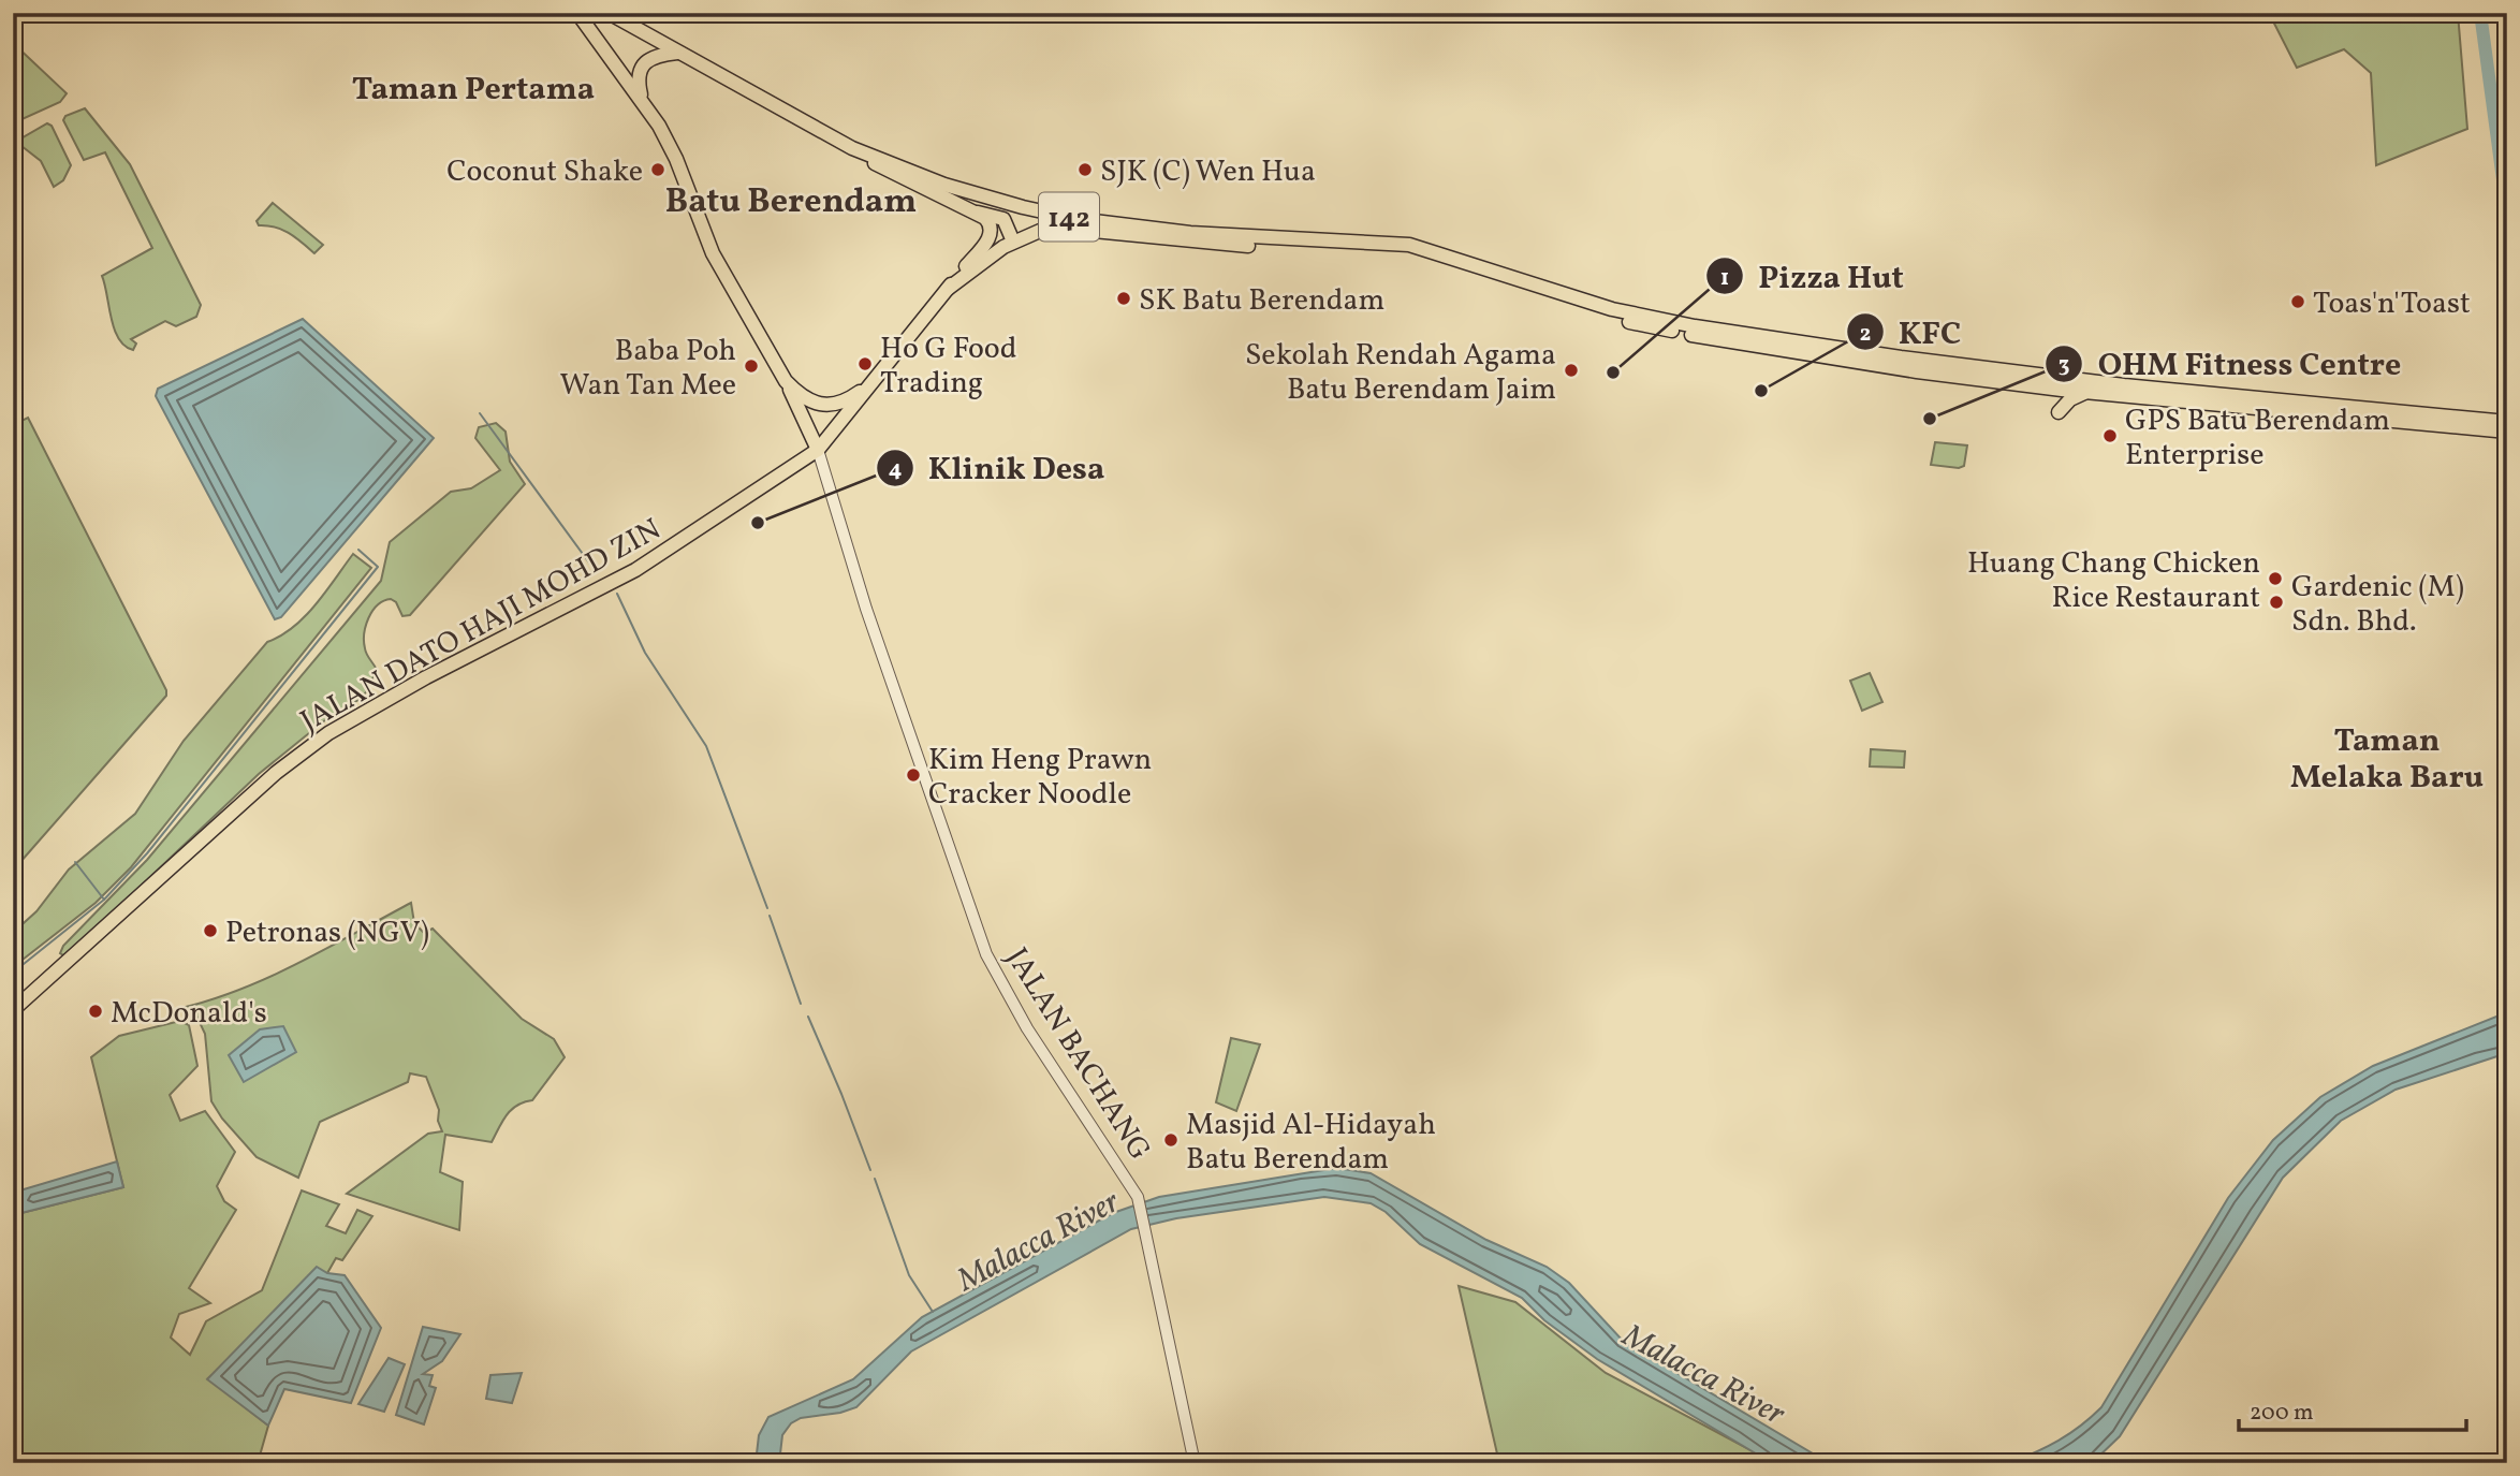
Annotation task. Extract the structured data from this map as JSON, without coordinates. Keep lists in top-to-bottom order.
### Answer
{
  "streets": {
    "main road": ["142", "JALAN DATO HAJI MOHD ZIN", "JALAN BACHANG"]
  },
  "crossings": [
    ["JALAN DATO HAJI MOHD ZIN", "JALAN BACHANG"]
  ],
  "districts": ["Taman Pertama", "Batu Berendam", "Taman Melaka Baru"],
  "water": ["Malacca River"],
  "places": [
    "Coconut Shake",
    "SJK (C) Wen Hua",
    "SK Batu Berendam",
    "Toas'n'Toast",
    "Ho G Food Trading",
    "Baba Poh Wan Tan Mee",
    "Sekolah Rendah Agama Batu Berendam Jaim",
    "Pizza Hut",
    "KFC",
    "OHM Fitness Centre",
    "GPS Batu Berendam Enterprise",
    "Klinik Desa",
    "Huang Chang Chicken Rice Restaurant",
    "Gardenic (M) Sdn. Bhd.",
    "Kim Heng Prawn Cracker Noodle",
    "Petronas (NGV)",
    "McDonald's",
    "Masjid Al-Hidayah Batu Berendam"
  ],
  "scale_bar": "200 m"
}
